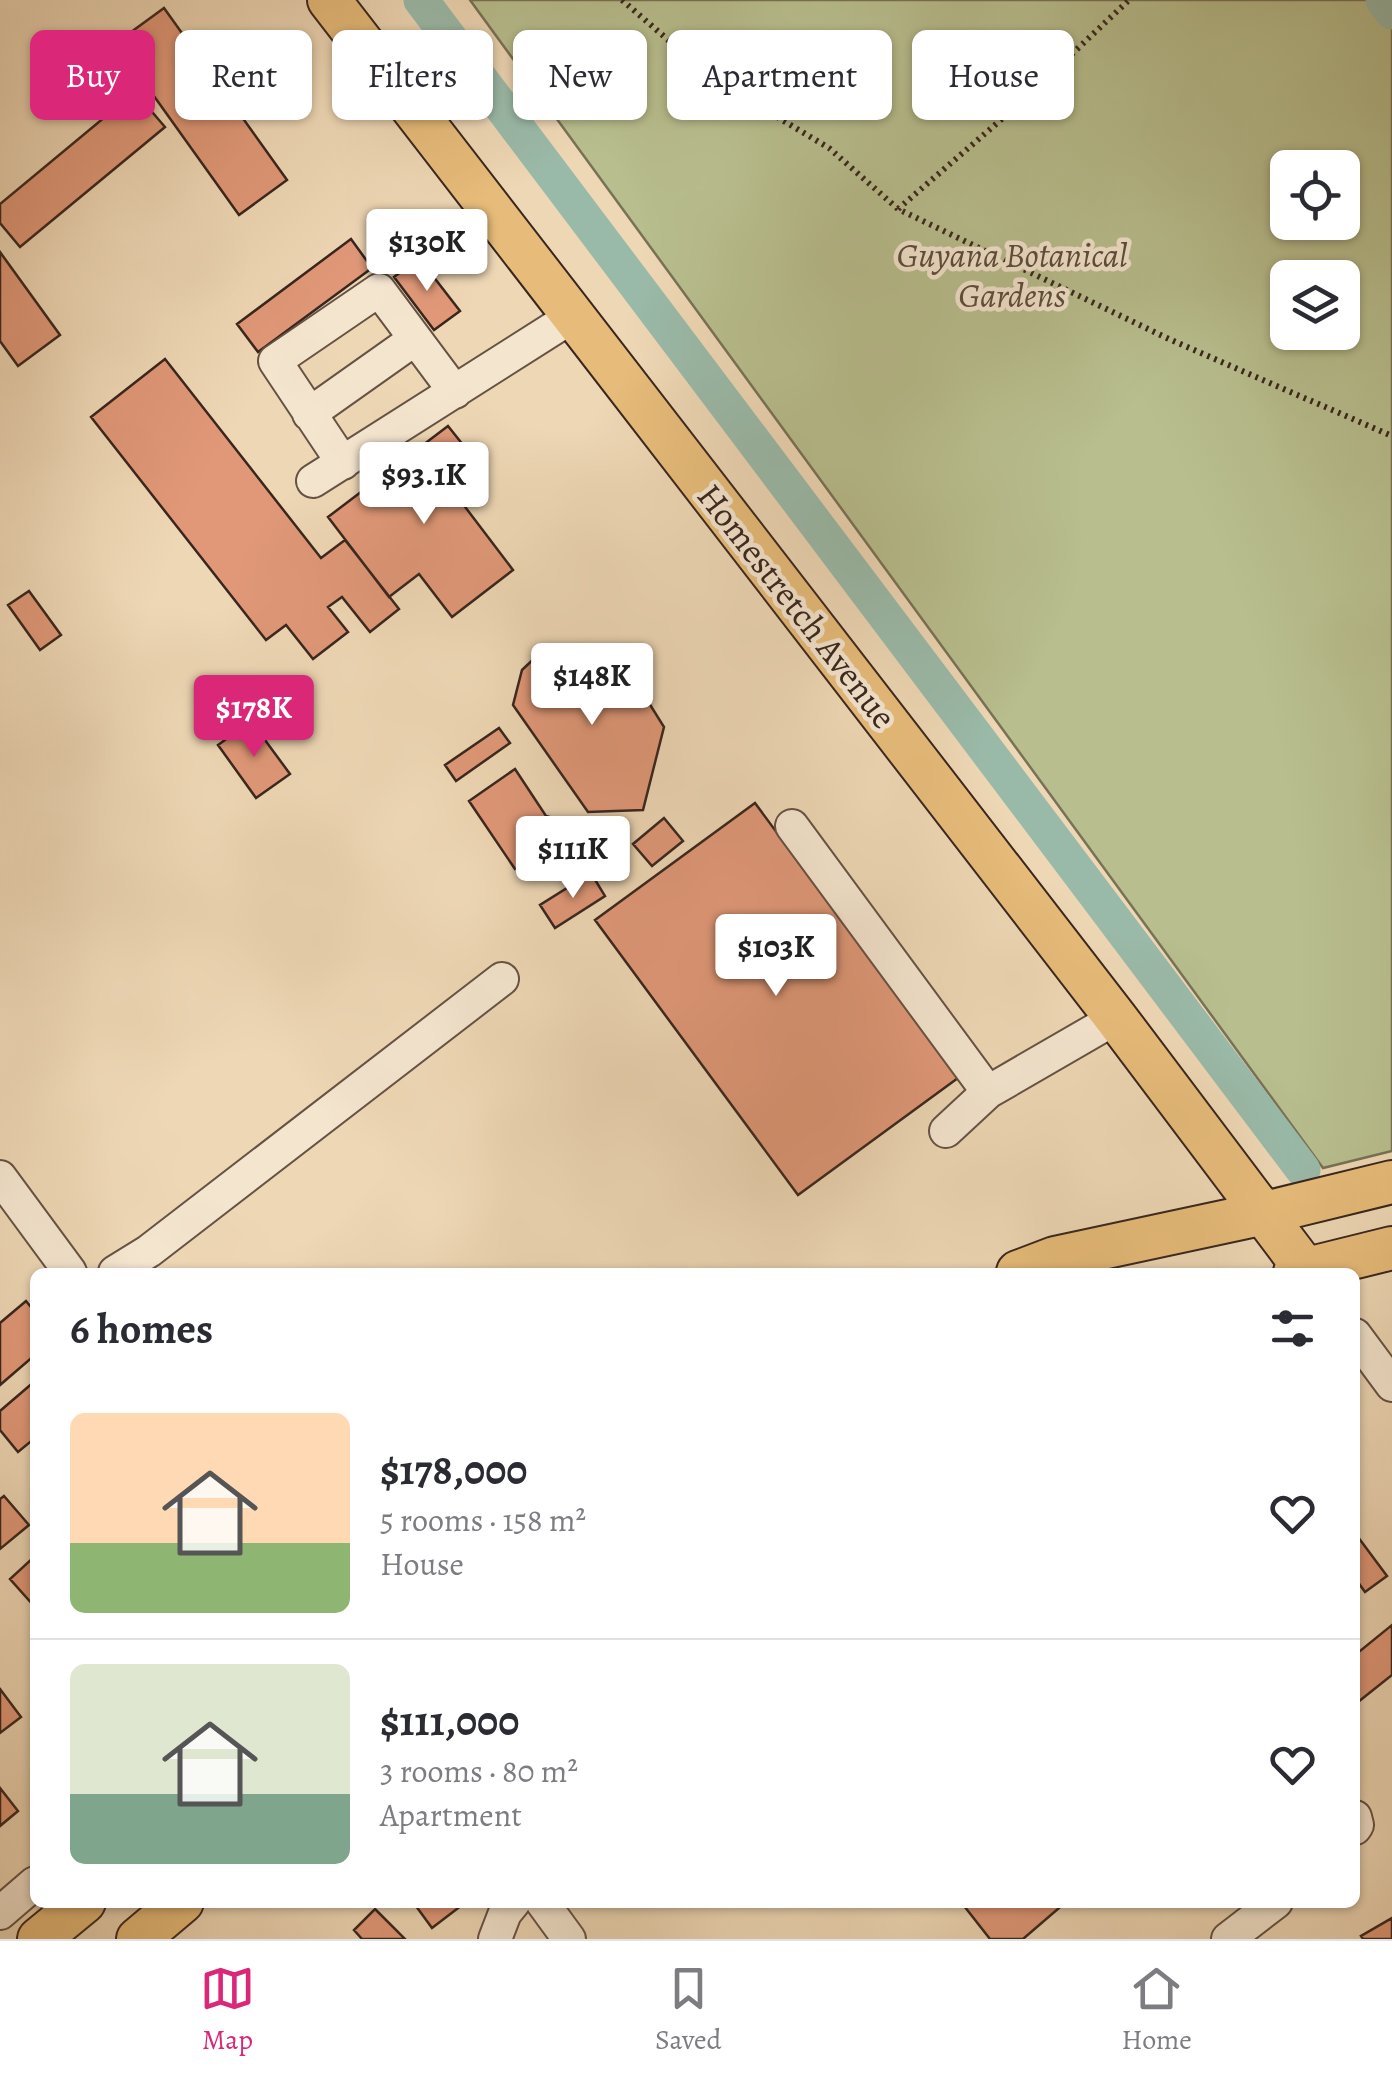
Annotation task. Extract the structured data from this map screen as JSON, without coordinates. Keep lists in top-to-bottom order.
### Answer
{
  "streets": {
    "main road": ["Homestretch Avenue"]
  },
  "parks": ["Guyana Botanical Gardens"],
  "page": {
    "chip": [
      "Buy",
      "Rent",
      "Filters",
      "New",
      "Apartment",
      "House"
    ],
    "price": [
      "$130K",
      "$93.1K",
      "$148K",
      "$178K",
      "$111K",
      "$103K"
    ],
    "heading": "6 homes",
    "list": [
      {
        "name": "$178,000",
        "note": "5 rooms · 158 m² · House"
      },
      {
        "name": "$111,000",
        "note": "3 rooms · 80 m² · Apartment"
      }
    ],
    "tabs": ["Map", "Saved", "Home"]
  }
}
